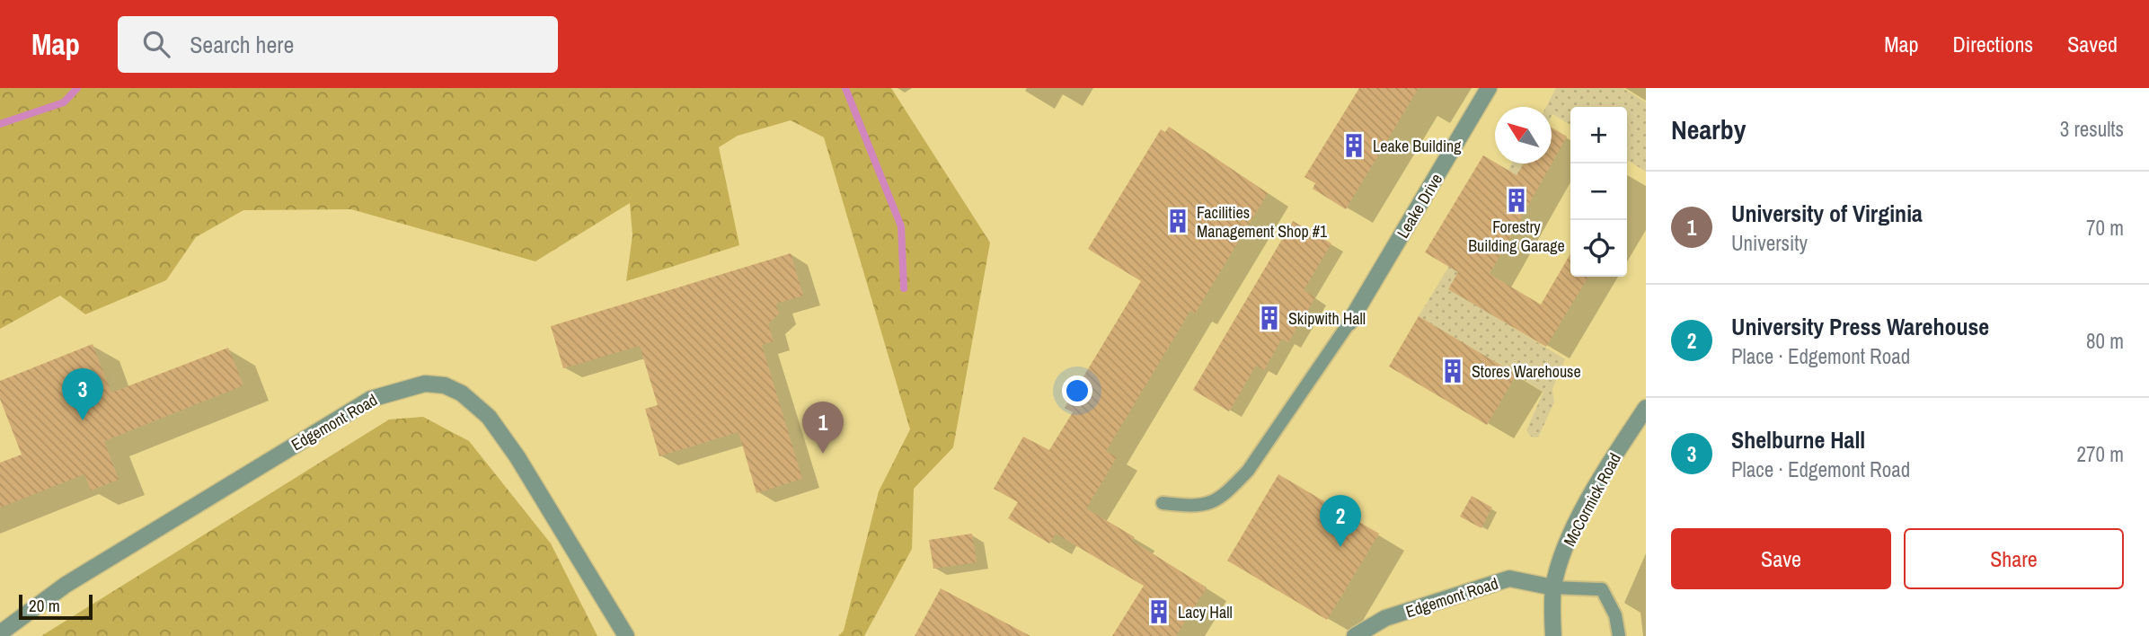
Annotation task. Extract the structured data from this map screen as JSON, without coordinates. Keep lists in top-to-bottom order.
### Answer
{
  "streets": {
    "street": ["Leake Drive", "Edgemont Road", "McCormick Road"]
  },
  "crossings": [
    ["Edgemont Road", "McCormick Road"]
  ],
  "places": {
    "building": [
      "Leake Building",
      "Forestry Building Garage",
      "Facilities Management Shop #1",
      "Skipwith Hall",
      "Stores Warehouse",
      "Lacy Hall"
    ]
  },
  "scale_bar": "20 m",
  "north": "top left",
  "page": {
    "header": "Map",
    "search": "Search here",
    "nav": ["Map", "Directions", "Saved"],
    "heading": ["Nearby", "3 results"],
    "map_buttons": ["+", "−"],
    "list": [
      {
        "mark": "1",
        "name": "University of Virginia",
        "note": "University",
        "value": "70 m"
      },
      {
        "mark": "2",
        "name": "University Press Warehouse",
        "note": "Place · Edgemont Road",
        "value": "80 m"
      },
      {
        "mark": "3",
        "name": "Shelburne Hall",
        "note": "Place · Edgemont Road",
        "value": "270 m"
      }
    ],
    "pins": ["3", "1", "2"],
    "buttons": ["Save", "Share"],
    "scale": "20 m"
  }
}
